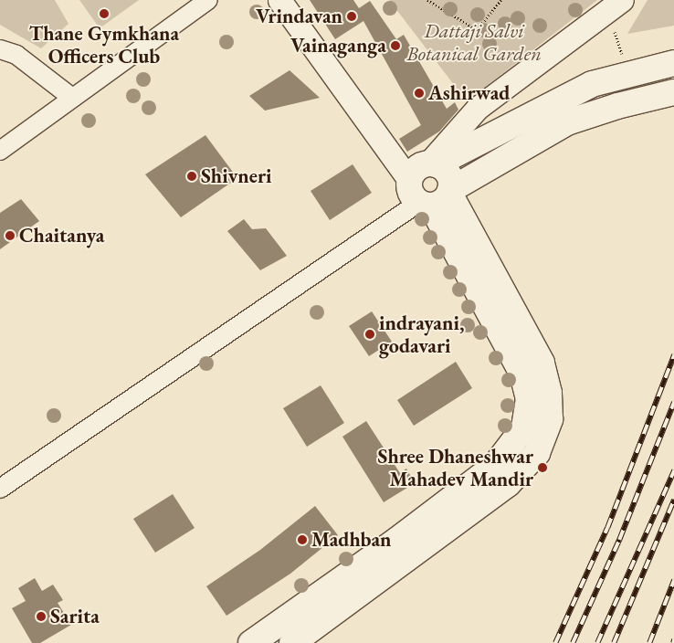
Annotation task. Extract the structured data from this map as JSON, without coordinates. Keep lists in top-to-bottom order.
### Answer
{
  "parks": ["Dattaji Salvi Botanical Garden"],
  "places": [
    "Thane Gymkhana Officers Club",
    "Vrindavan",
    "Vainaganga",
    "Ashirwad",
    "Shivneri",
    "Chaitanya",
    "indrayani, godavari",
    "Shree Dhaneshwar Mahadev Mandir",
    "Madhban",
    "Sarita"
  ]
}
